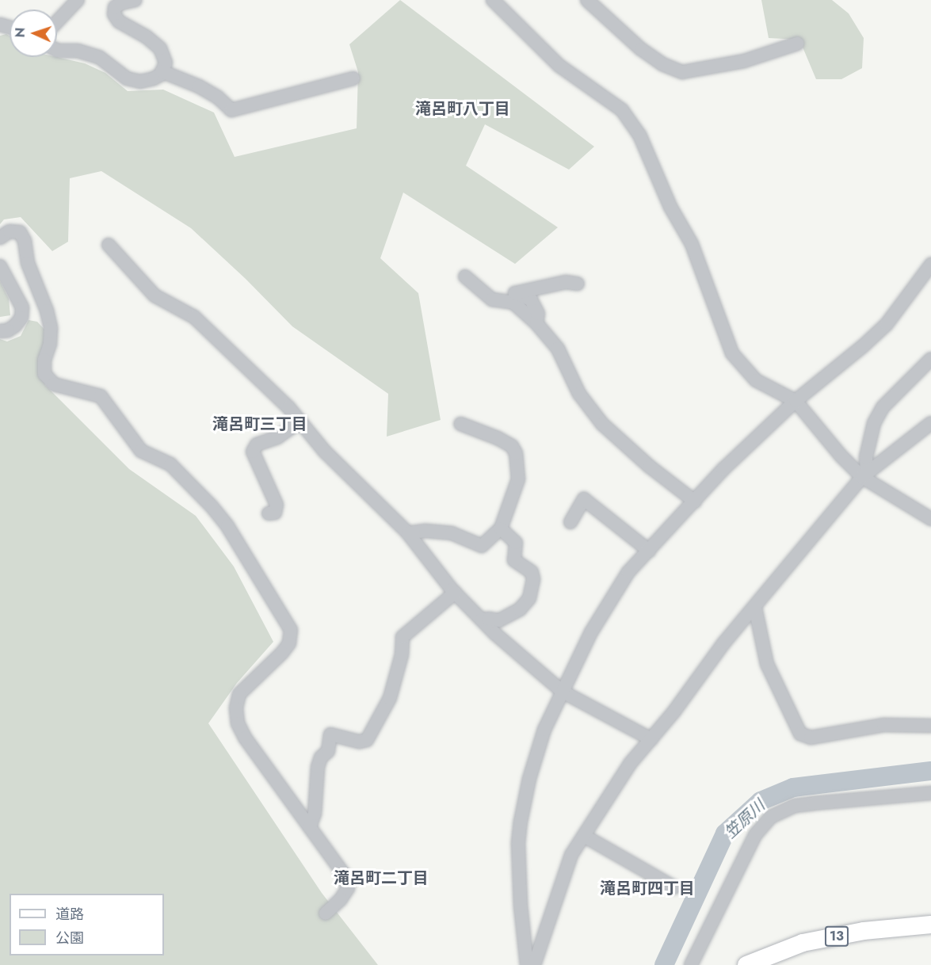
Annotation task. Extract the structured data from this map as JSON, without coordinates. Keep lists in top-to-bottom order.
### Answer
{
  "streets": {
    "main road": ["13"]
  },
  "districts": [
    "滝呂町八丁目",
    "滝呂町三丁目",
    "滝呂町二丁目",
    "滝呂町四丁目"
  ],
  "water": ["笠原川"],
  "legend": ["道路", "公園"],
  "north": "left"
}
